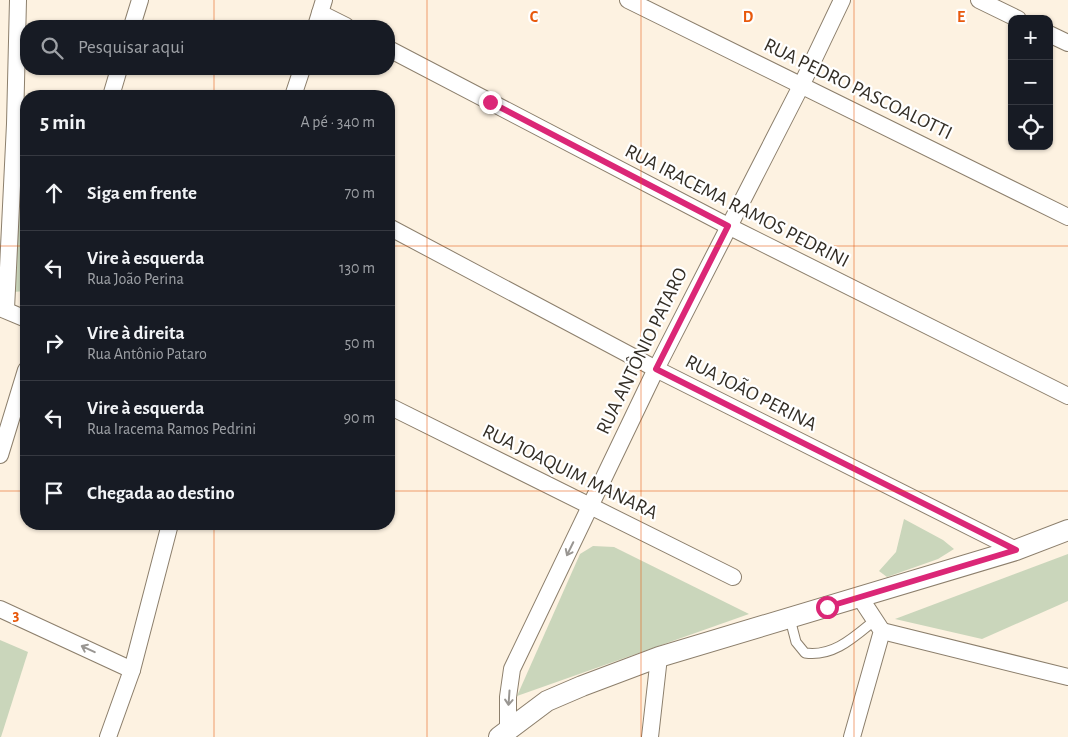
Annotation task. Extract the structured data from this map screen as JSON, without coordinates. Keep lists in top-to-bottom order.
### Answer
{
  "streets": {
    "street": [
      "RUA PEDRO PASCOALOTTI",
      "RUA IRACEMA RAMOS PEDRINI",
      "RUA ANTÔNIO PATARO",
      "RUA JOÃO PERINA",
      "RUA JOAQUIM MANARA"
    ]
  },
  "crossings": [
    ["RUA PEDRO PASCOALOTTI", "RUA ANTÔNIO PATARO"],
    ["RUA IRACEMA RAMOS PEDRINI", "RUA ANTÔNIO PATARO"],
    ["RUA ANTÔNIO PATARO", "RUA JOÃO PERINA"],
    ["RUA ANTÔNIO PATARO", "RUA JOAQUIM MANARA"]
  ],
  "page": {
    "map_buttons": ["+", "−"],
    "search": "Pesquisar aqui",
    "heading": ["5 min", "A pé · 340 m"],
    "list": [
      ["Siga em frente", "70 m"],
      ["Vire à esquerda", "Rua João Perina", "130 m"],
      ["Vire à direita", "Rua Antônio Pataro", "50 m"],
      ["Vire à esquerda", "Rua Iracema Ramos Pedrini", "90 m"],
      "Chegada ao destino"
    ]
  },
  "grid": {
    "columns": ["C", "D", "E"],
    "rows": ["3"]
  }
}
